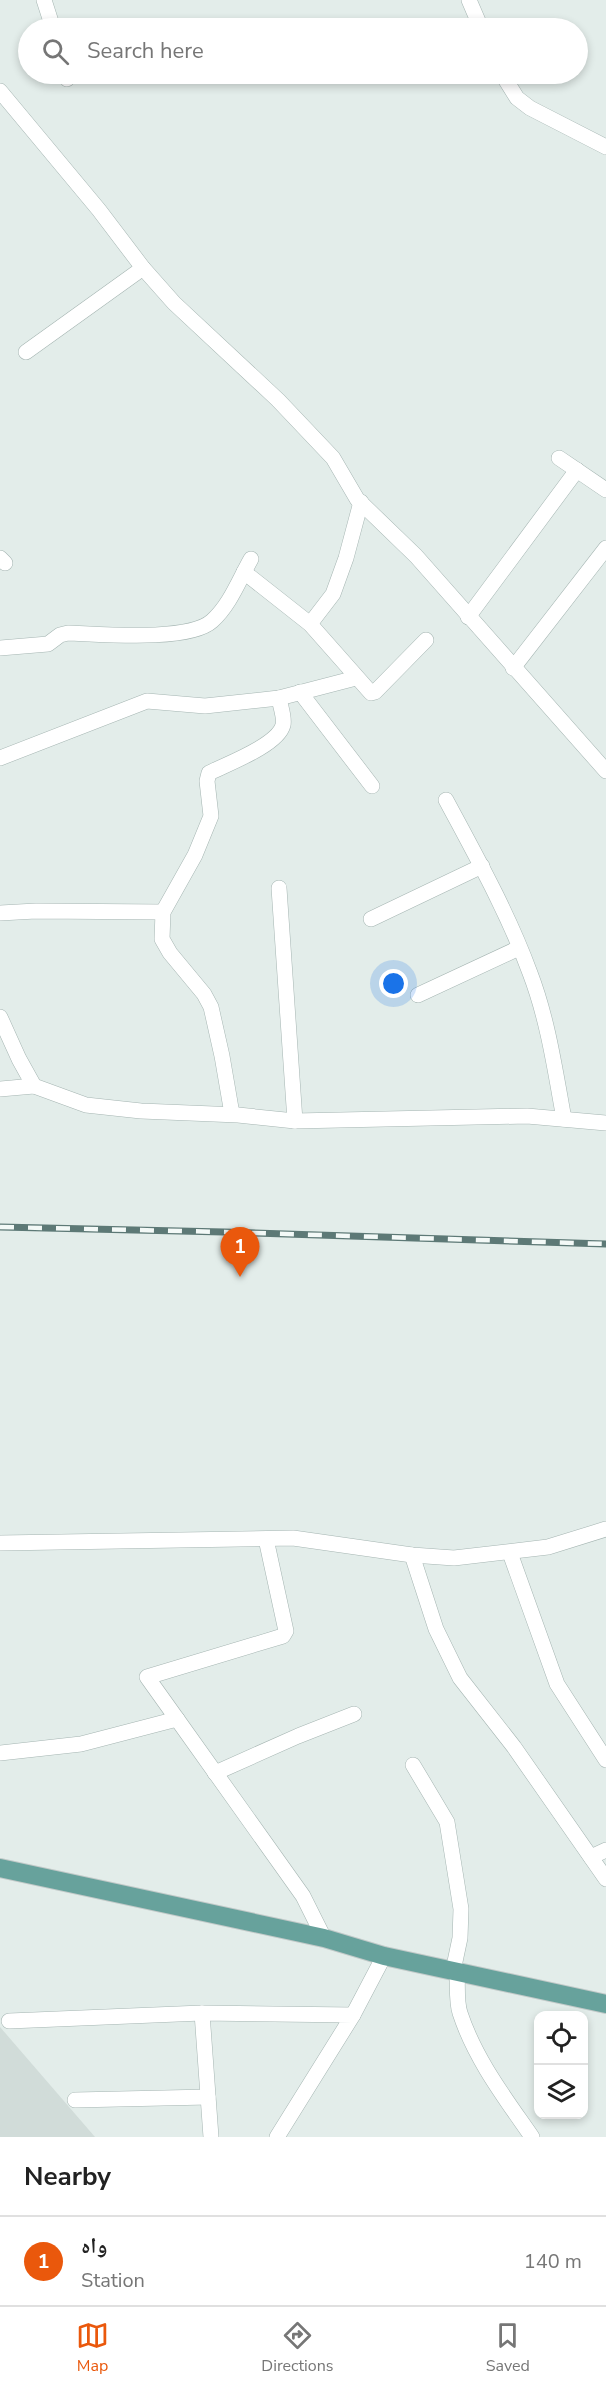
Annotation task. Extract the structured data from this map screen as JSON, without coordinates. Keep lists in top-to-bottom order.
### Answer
{
  "page": {
    "search": "Search here",
    "pins": "1",
    "heading": "Nearby",
    "list": [
      {
        "mark": "1",
        "name": "واہ",
        "note": "Station",
        "value": "140 m"
      }
    ],
    "nav": ["Map", "Directions", "Saved"]
  }
}
